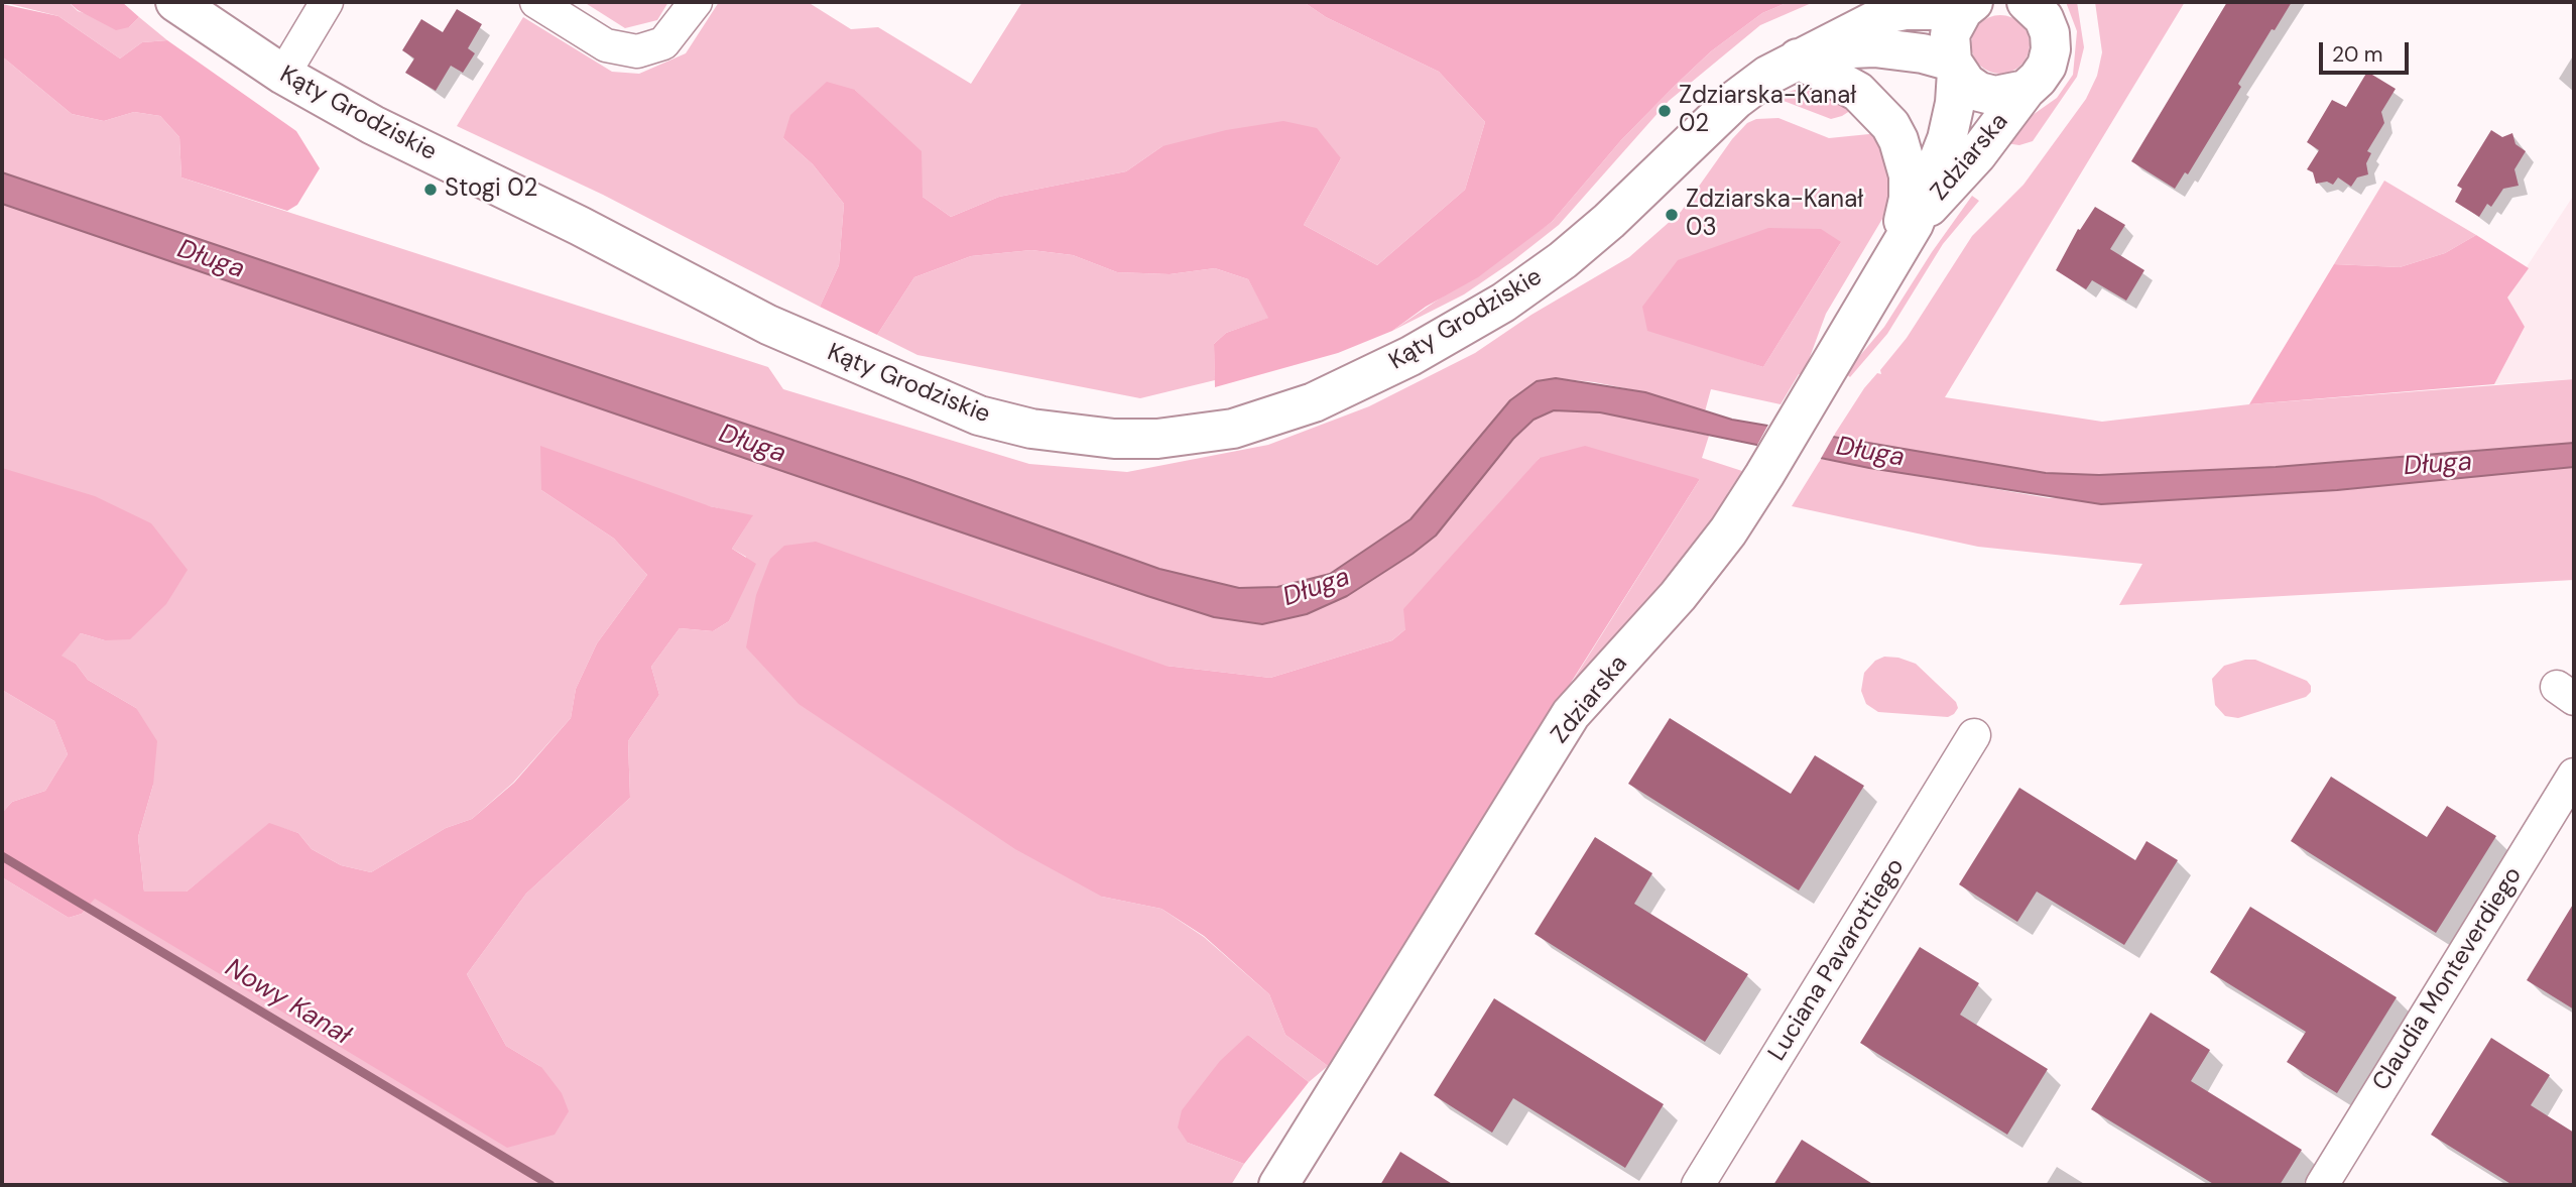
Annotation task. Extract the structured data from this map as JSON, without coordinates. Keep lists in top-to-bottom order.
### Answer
{
  "streets": {
    "street": [
      "Kąty Grodziskie",
      "Zdziarska",
      "Luciana Pavarottiego",
      "Claudia Monteverdiego"
    ]
  },
  "crossings": [
    ["Kąty Grodziskie", "Zdziarska"]
  ],
  "water": ["Długa", "Nowy Kanał"],
  "places": ["Zdziarska-Kanał 02", "Stogi 02", "Zdziarska-Kanał 03"],
  "scale_bar": "20 m"
}
